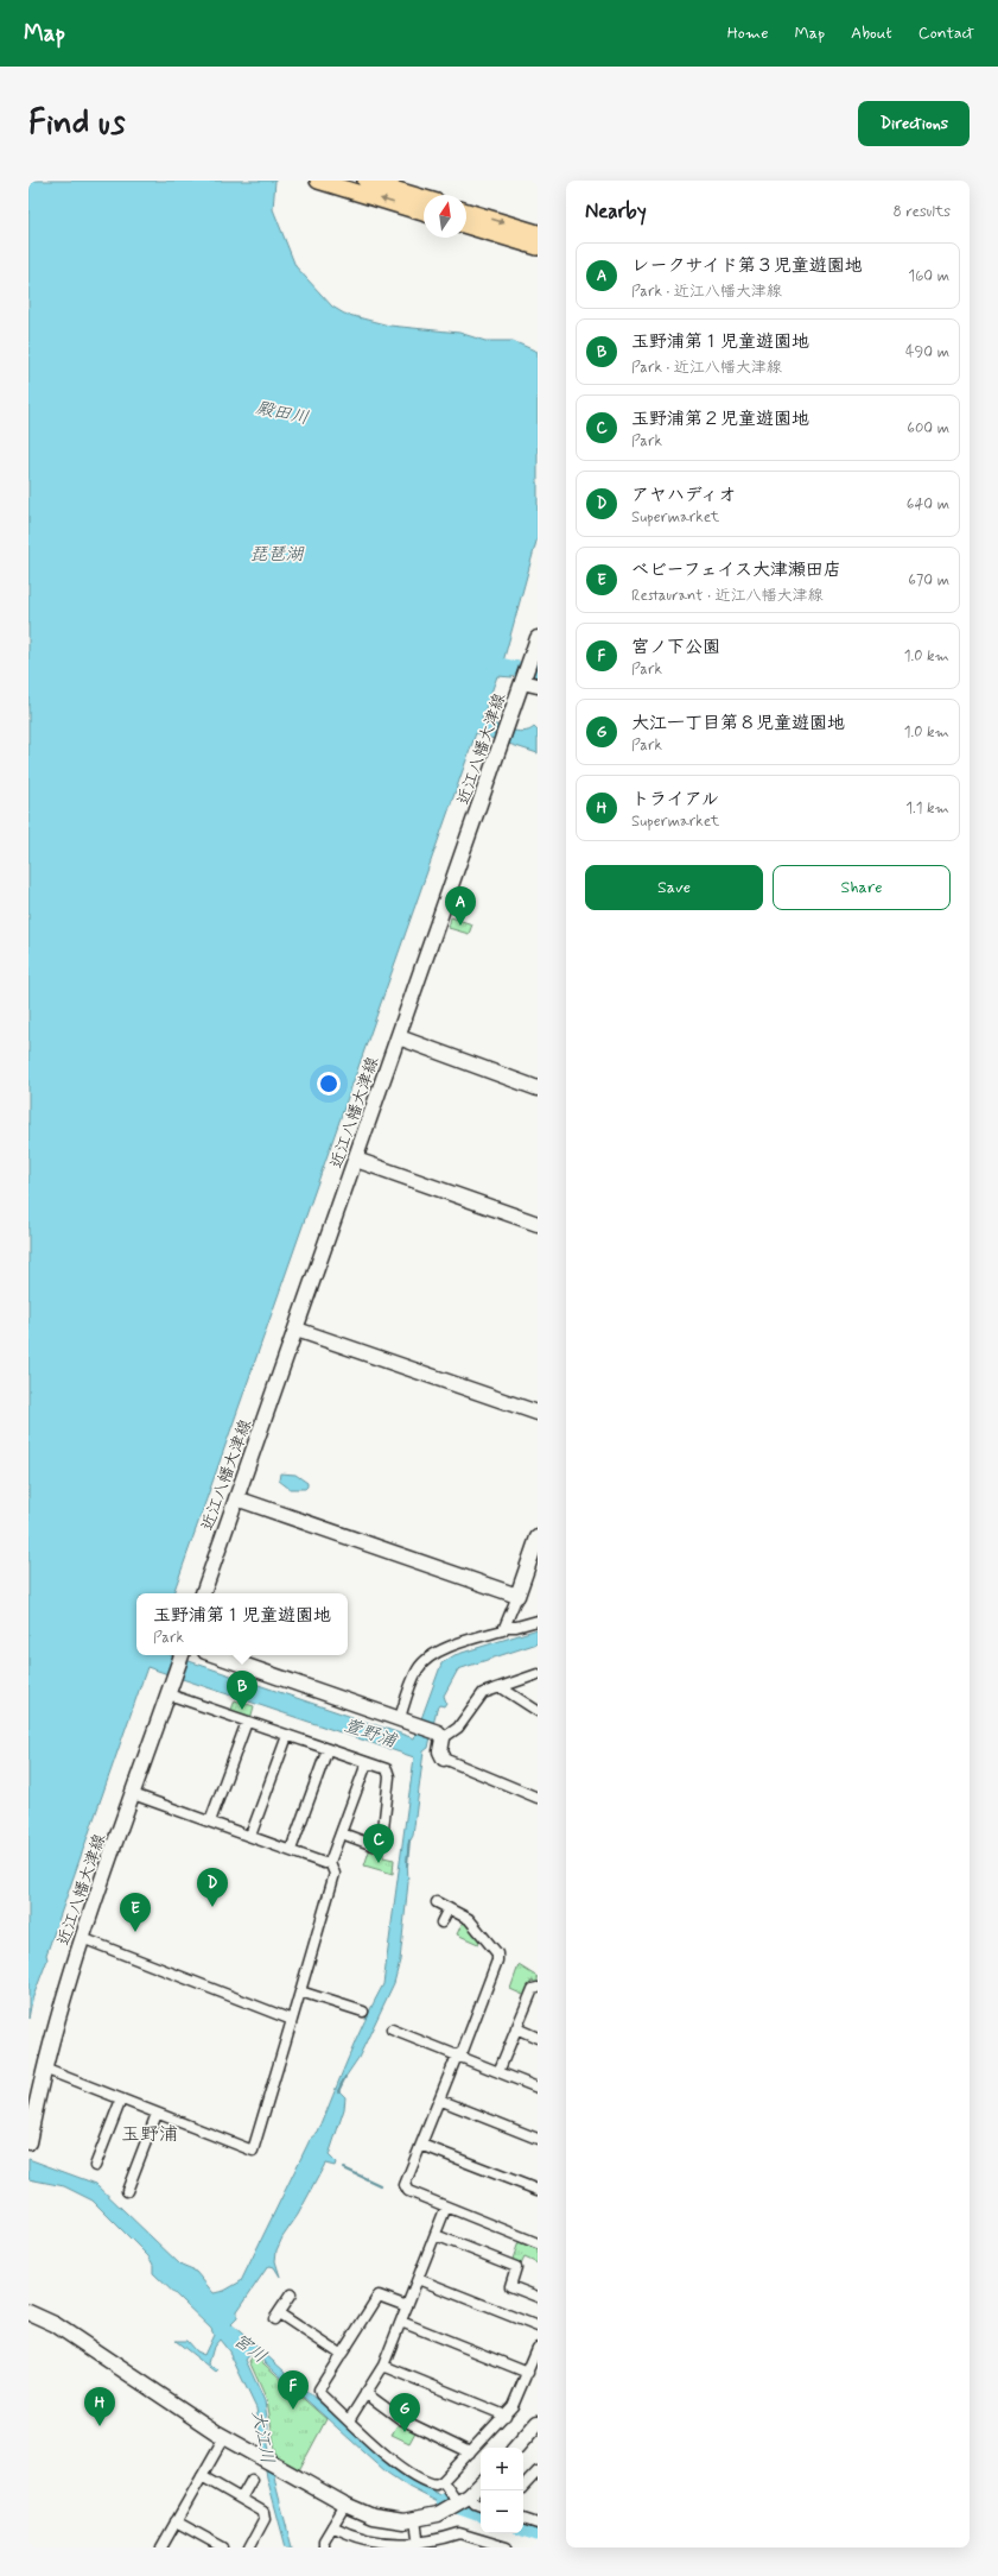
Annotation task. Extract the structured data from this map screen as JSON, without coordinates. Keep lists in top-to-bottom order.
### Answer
{
  "streets": {
    "street": ["近江八幡大津線"]
  },
  "districts": ["玉野浦"],
  "water": [
    "殿田川",
    "琵琶湖",
    "萱野浦",
    "宮川",
    "大江川"
  ],
  "north": "top",
  "page": {
    "header": "Map",
    "nav": [
      "Home",
      "Map",
      "About",
      "Contact"
    ],
    "buttons": [
      "Directions",
      ["Save", "Share"]
    ],
    "title": "Find us",
    "heading": ["Nearby", "8 results"],
    "list": [
      {
        "mark": "A",
        "name": "レークサイド第３児童遊園地",
        "note": "Park · 近江八幡大津線",
        "value": "160 m"
      },
      {
        "mark": "B",
        "name": "玉野浦第１児童遊園地",
        "note": "Park · 近江八幡大津線",
        "value": "490 m"
      },
      {
        "mark": "C",
        "name": "玉野浦第２児童遊園地",
        "note": "Park",
        "value": "600 m"
      },
      {
        "mark": "D",
        "name": "アヤハディオ",
        "note": "Supermarket",
        "value": "640 m"
      },
      {
        "mark": "E",
        "name": "ベビーフェイス大津瀬田店",
        "note": "Restaurant · 近江八幡大津線",
        "value": "670 m"
      },
      {
        "mark": "F",
        "name": "宮ノ下公園",
        "note": "Park",
        "value": "1.0 km"
      },
      {
        "mark": "G",
        "name": "大江一丁目第８児童遊園地",
        "note": "Park",
        "value": "1.0 km"
      },
      {
        "mark": "H",
        "name": "トライアル",
        "note": "Supermarket",
        "value": "1.1 km"
      }
    ],
    "pins": [
      "A",
      "B",
      "C",
      "D",
      "E",
      "F",
      "H",
      "G"
    ],
    "popup": ["玉野浦第１児童遊園地", "Park"],
    "map_buttons": ["+", "−"]
  }
}
